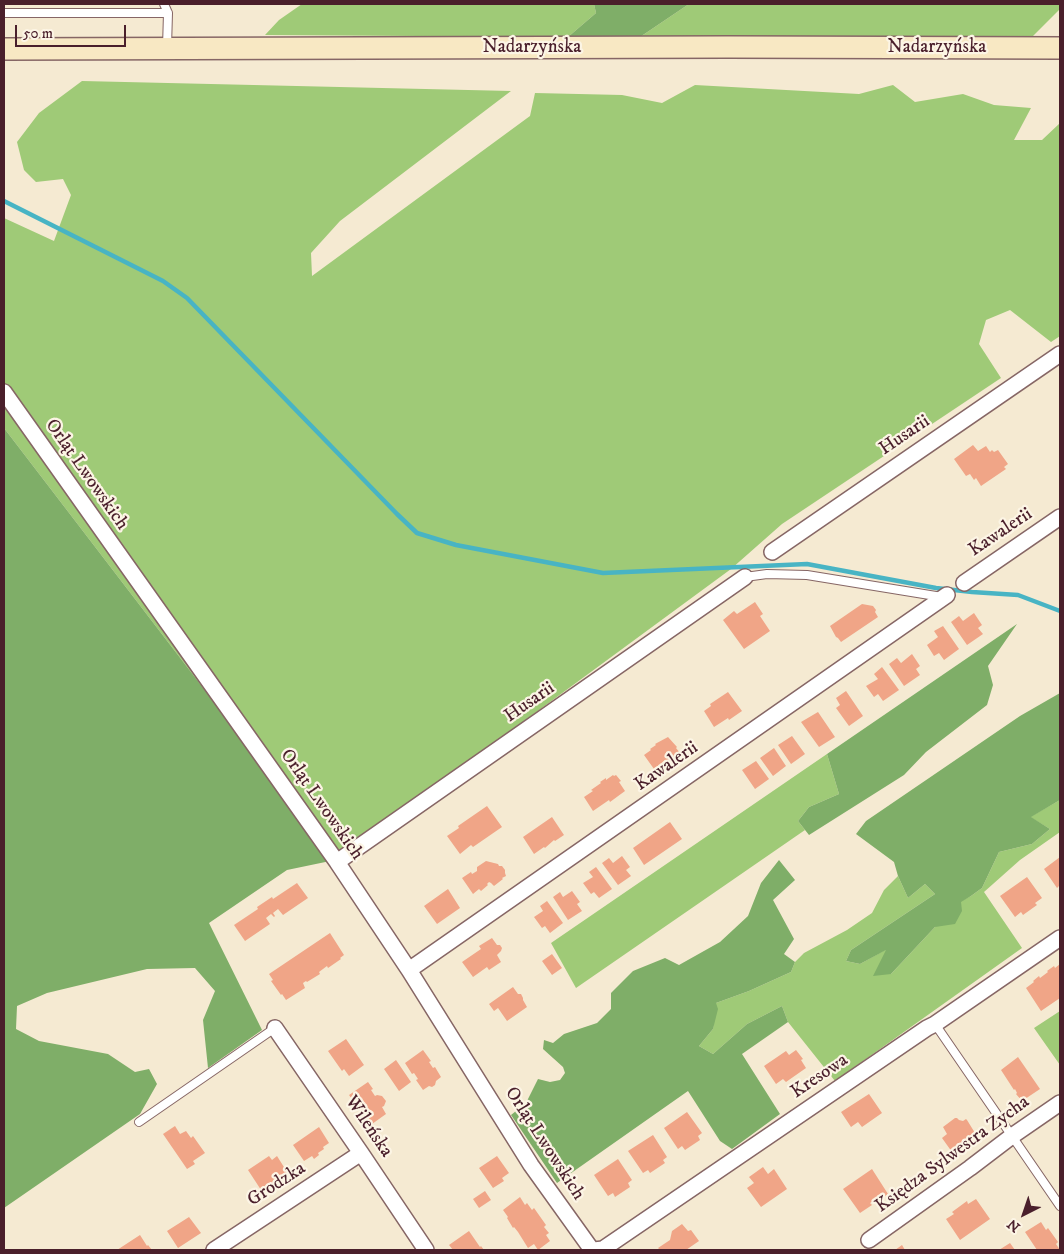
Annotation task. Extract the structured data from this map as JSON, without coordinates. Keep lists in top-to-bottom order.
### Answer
{
  "streets": {
    "main road": ["Nadarzyńska"],
    "street": [
      "Husarii",
      "Orląt Lwowskich",
      "Kawalerii",
      "Kresowa",
      "Wileńska",
      "Księdza Sylwestra Zycha",
      "Grodzka"
    ]
  },
  "crossings": [
    ["Husarii", "Orląt Lwowskich"],
    ["Orląt Lwowskich", "Kawalerii"],
    ["Orląt Lwowskich", "Kresowa"],
    ["Wileńska", "Grodzka"]
  ],
  "scale_bar": "50 m",
  "north": "bottom left"
}
